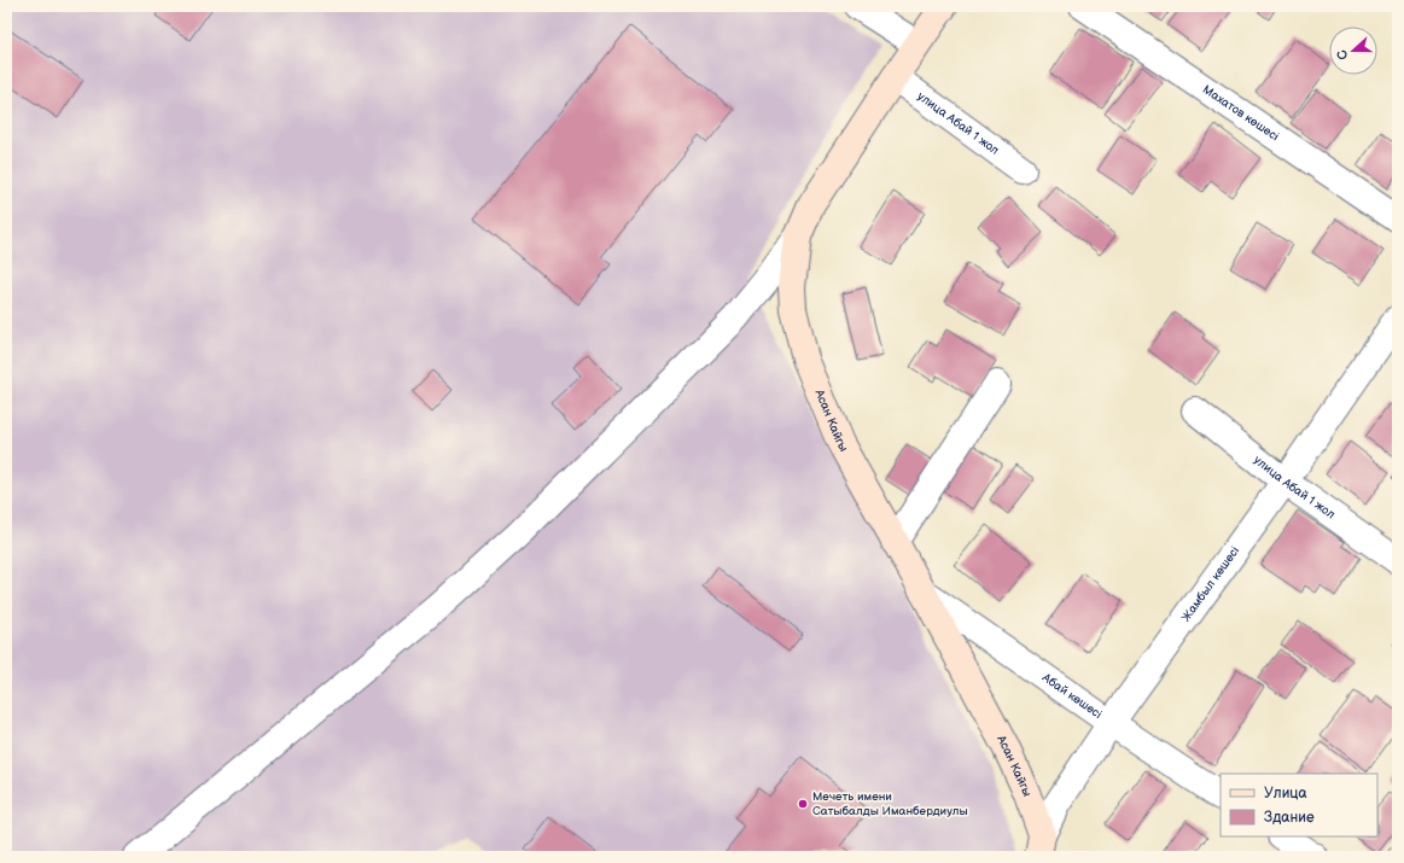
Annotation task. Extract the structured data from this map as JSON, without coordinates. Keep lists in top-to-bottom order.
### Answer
{
  "streets": {
    "main road": ["Асан Кайгы"],
    "street": [
      "Махатов көшесі",
      "улица Абай 1 жол",
      "Жамбыл көшесі",
      "Абай көшесі"
    ]
  },
  "crossings": [
    ["улица Абай 1 жол", "Асан Кайгы"],
    ["улица Абай 1 жол", "Жамбыл көшесі"],
    ["Асан Кайгы", "Жамбыл көшесі"],
    ["Асан Кайгы", "Абай көшесі"],
    ["Жамбыл көшесі", "Абай көшесі"]
  ],
  "places": ["Мечеть имени Сатыбалды Иманбердиулы"],
  "legend": ["Улица", "Здание"],
  "north": "left"
}
